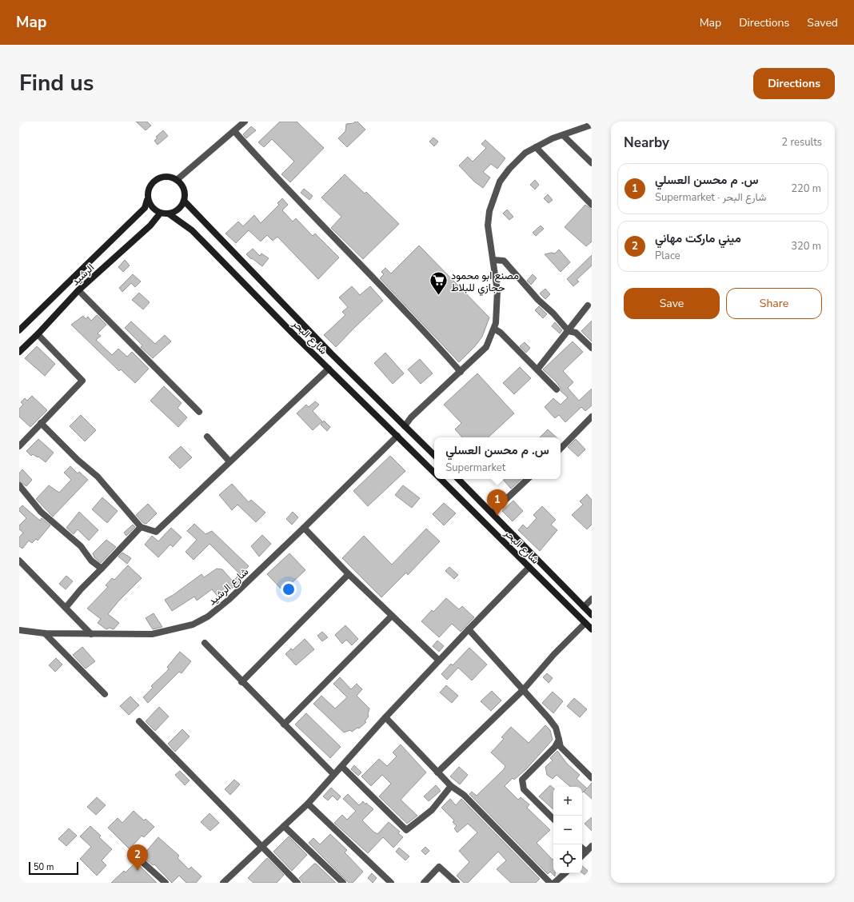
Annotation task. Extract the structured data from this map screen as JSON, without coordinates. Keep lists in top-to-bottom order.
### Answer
{
  "streets": {
    "main road": ["الرشيد", "شارع البحر"],
    "street": ["شارع الرشيد"]
  },
  "crossings": [
    ["الرشيد", "شارع البحر"],
    ["شارع البحر", "شارع الرشيد"]
  ],
  "places": {
    "supermarket": ["مصنع ابو محمود حجازي للبلاط"]
  },
  "scale_bar": "50 m",
  "page": {
    "header": "Map",
    "nav": ["Map", "Directions", "Saved"],
    "title": "Find us",
    "buttons": [
      "Directions",
      ["Save", "Share"]
    ],
    "heading": ["Nearby", "2 results"],
    "list": [
      {
        "mark": "1",
        "name": "س. م محسن العسلي",
        "note": "Supermarket · شارع البحر",
        "value": "220 m"
      },
      {
        "mark": "2",
        "name": "ميني ماركت مهاني",
        "note": "Place",
        "value": "320 m"
      }
    ],
    "popup": ["س. م محسن العسلي", "Supermarket"],
    "pins": ["1", "2"],
    "map_buttons": ["+", "−"],
    "scale": "50 m"
  }
}
